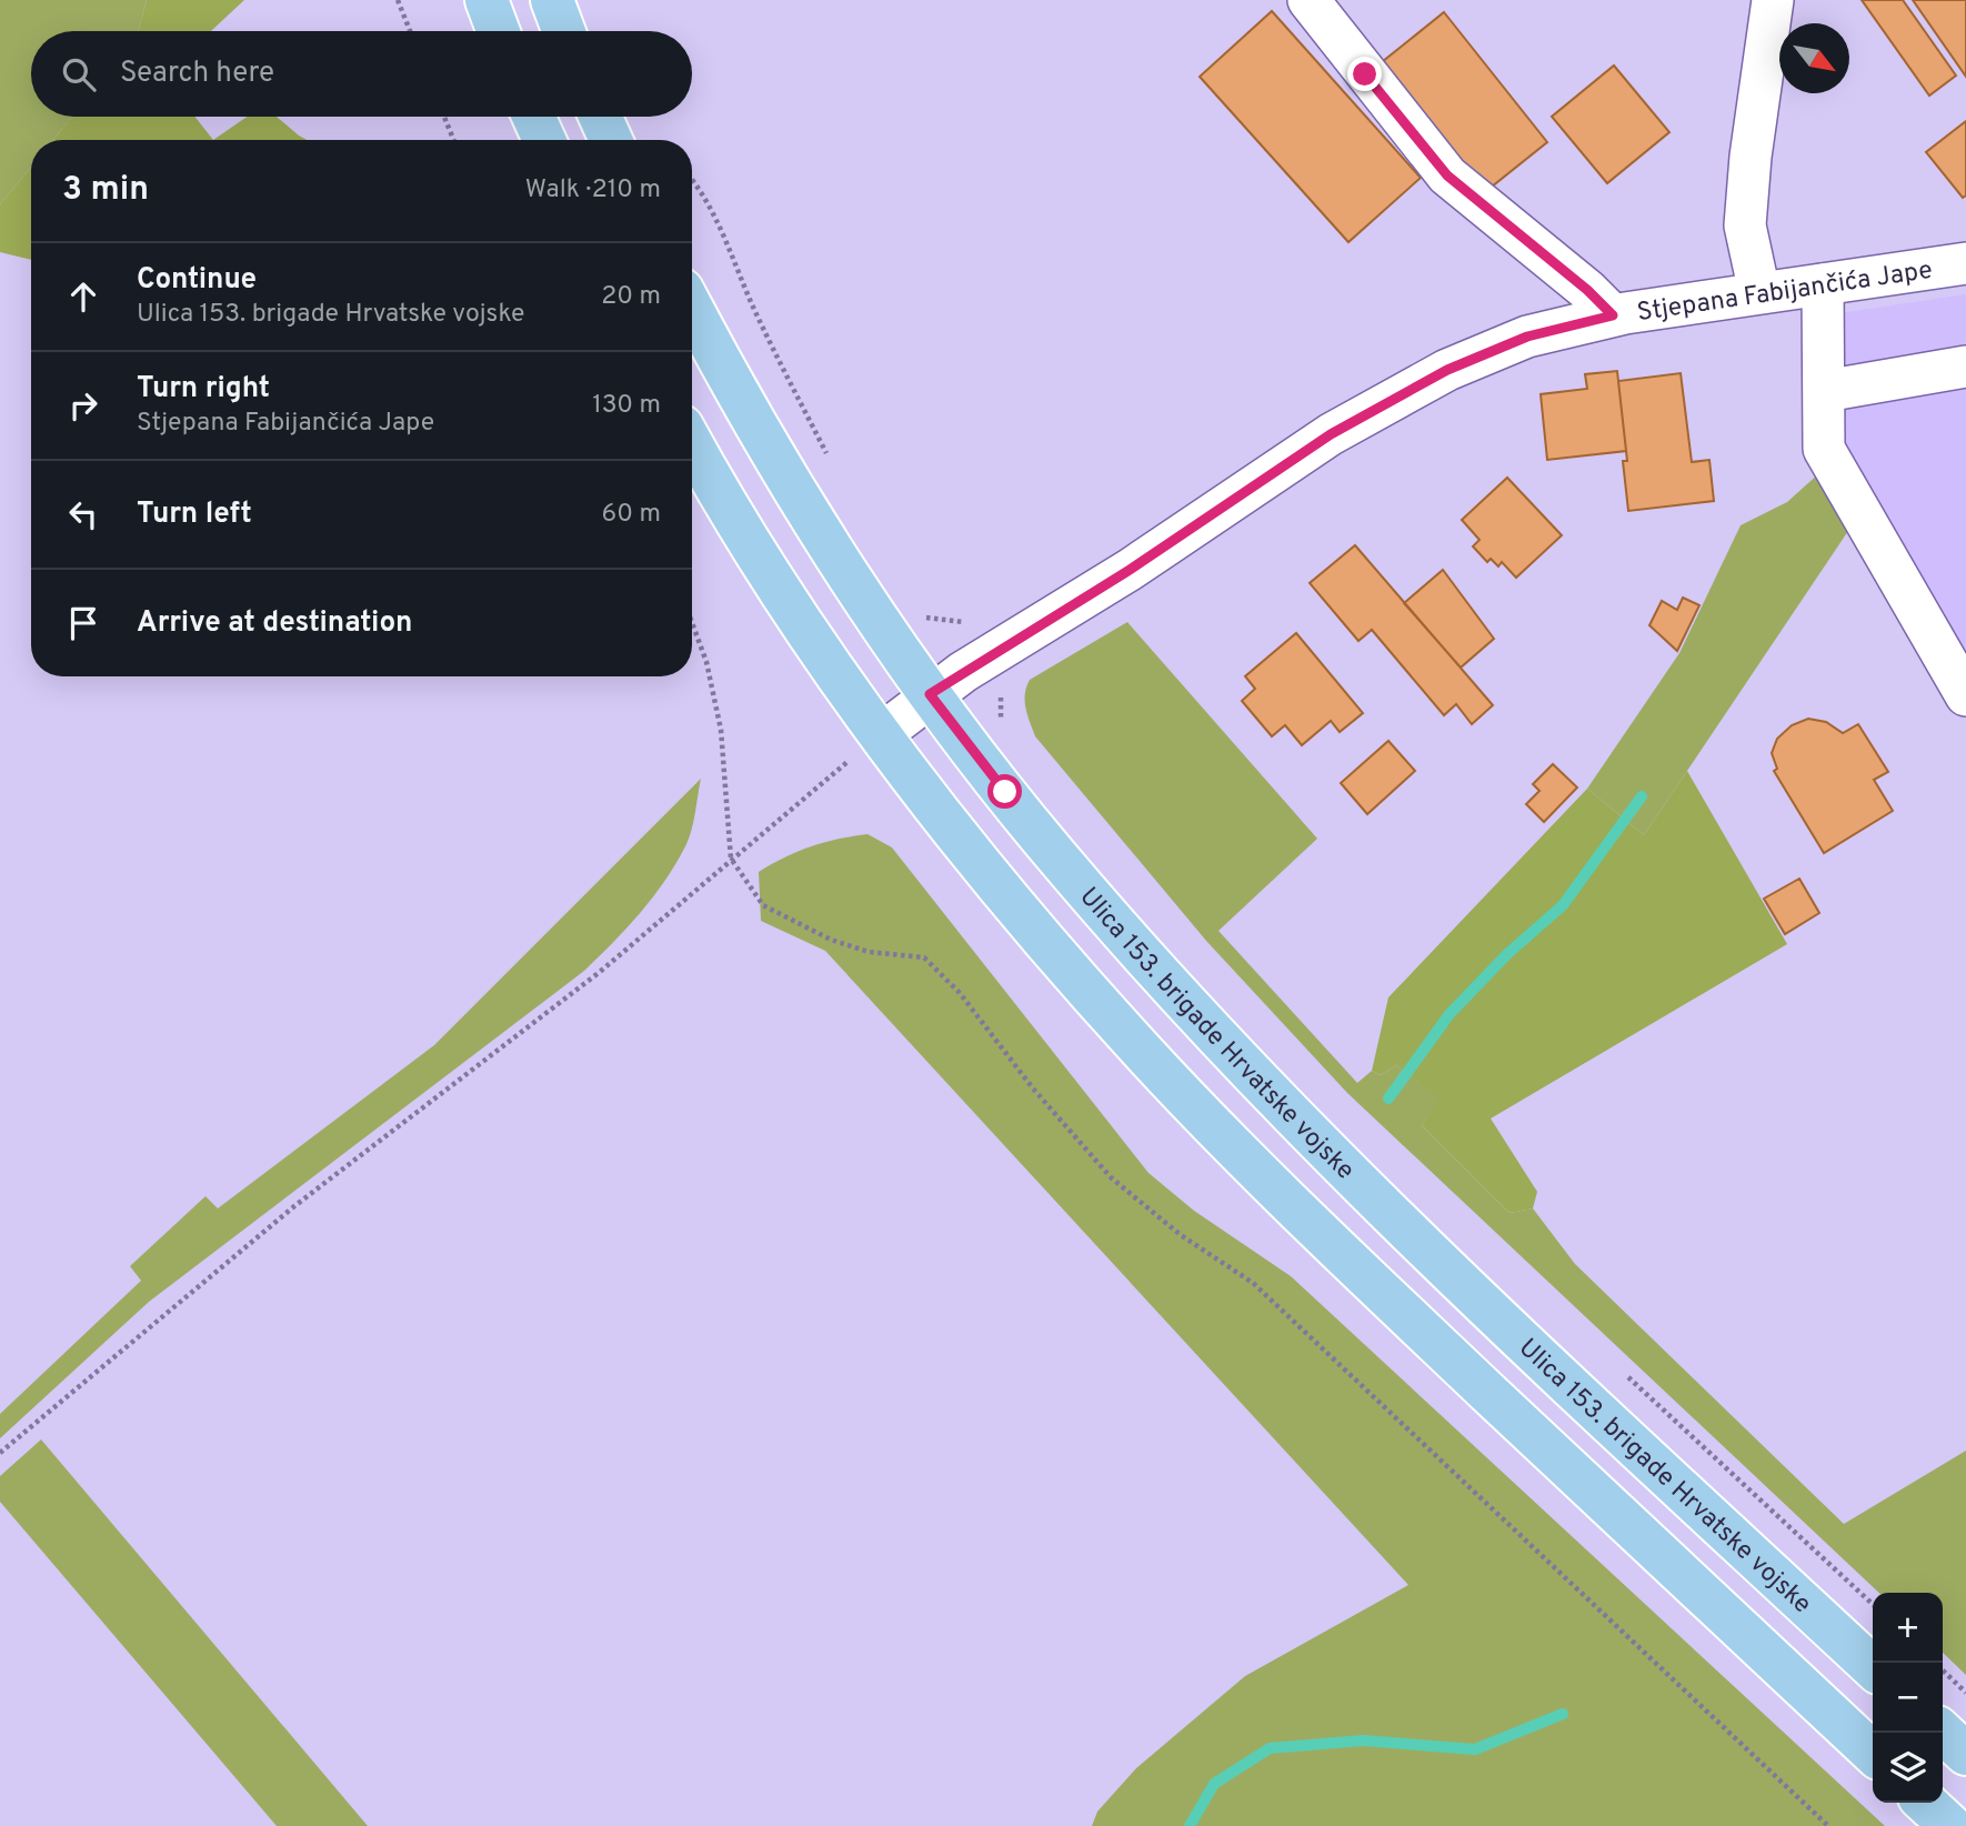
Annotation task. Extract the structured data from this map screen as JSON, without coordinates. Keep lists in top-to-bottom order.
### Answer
{
  "streets": {
    "main road": ["Ulica 153. brigade Hrvatske vojske"],
    "street": ["Stjepana Fabijančića Jape"]
  },
  "crossings": [
    ["Stjepana Fabijančića Jape", "Ulica 153. brigade Hrvatske vojske"]
  ],
  "north": "bottom right",
  "page": {
    "search": "Search here",
    "heading": ["3 min", "Walk · 210 m"],
    "list": [
      ["Continue", "Ulica 153. brigade Hrvatske vojske", "20 m"],
      ["Turn right", "Stjepana Fabijančića Jape", "130 m"],
      ["Turn left", "60 m"],
      "Arrive at destination"
    ],
    "map_buttons": ["+", "−"]
  }
}
